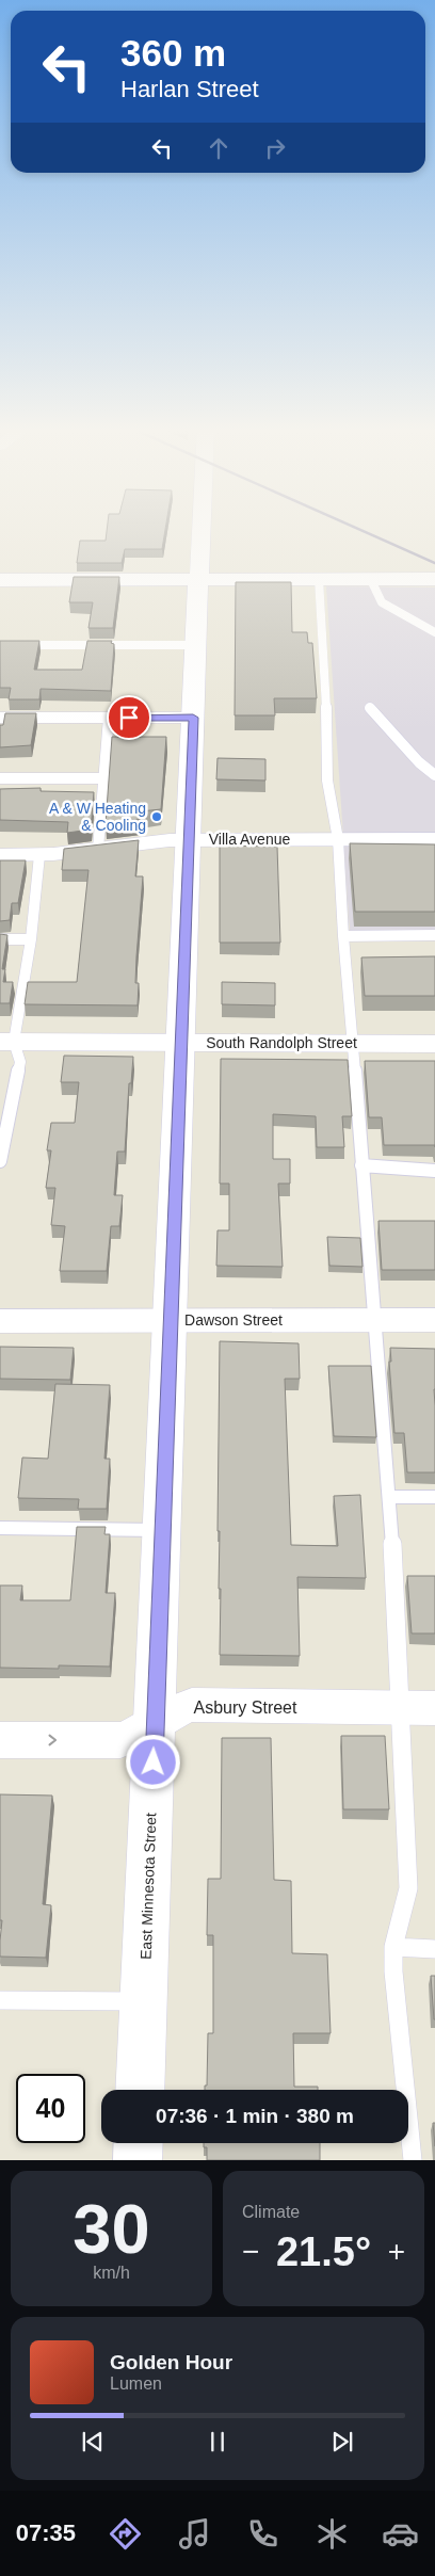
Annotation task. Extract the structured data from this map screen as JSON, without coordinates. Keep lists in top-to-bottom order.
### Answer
{
  "streets": {
    "street": [
      "Villa Avenue",
      "South Randolph Street",
      "Dawson Street",
      "Asbury Street",
      "East Minnesota Street"
    ]
  },
  "crossings": [
    ["Villa Avenue", "East Minnesota Street"],
    ["South Randolph Street", "East Minnesota Street"],
    ["Dawson Street", "East Minnesota Street"],
    ["Asbury Street", "East Minnesota Street"]
  ],
  "one_way": ["Asbury Street"],
  "places": ["A & W Heating & Cooling"],
  "page": {
    "turn": ["360 m", "Harlan Street"],
    "limit": "40",
    "trip": "07:36 · 1 min · 380 m",
    "tile": [
      ["30", "km/h"],
      "Climate"
    ],
    "heat": ["−", "21.5°", "+"],
    "song": ["Golden Hour", "Lumen"],
    "tabs": "07:35"
  }
}
